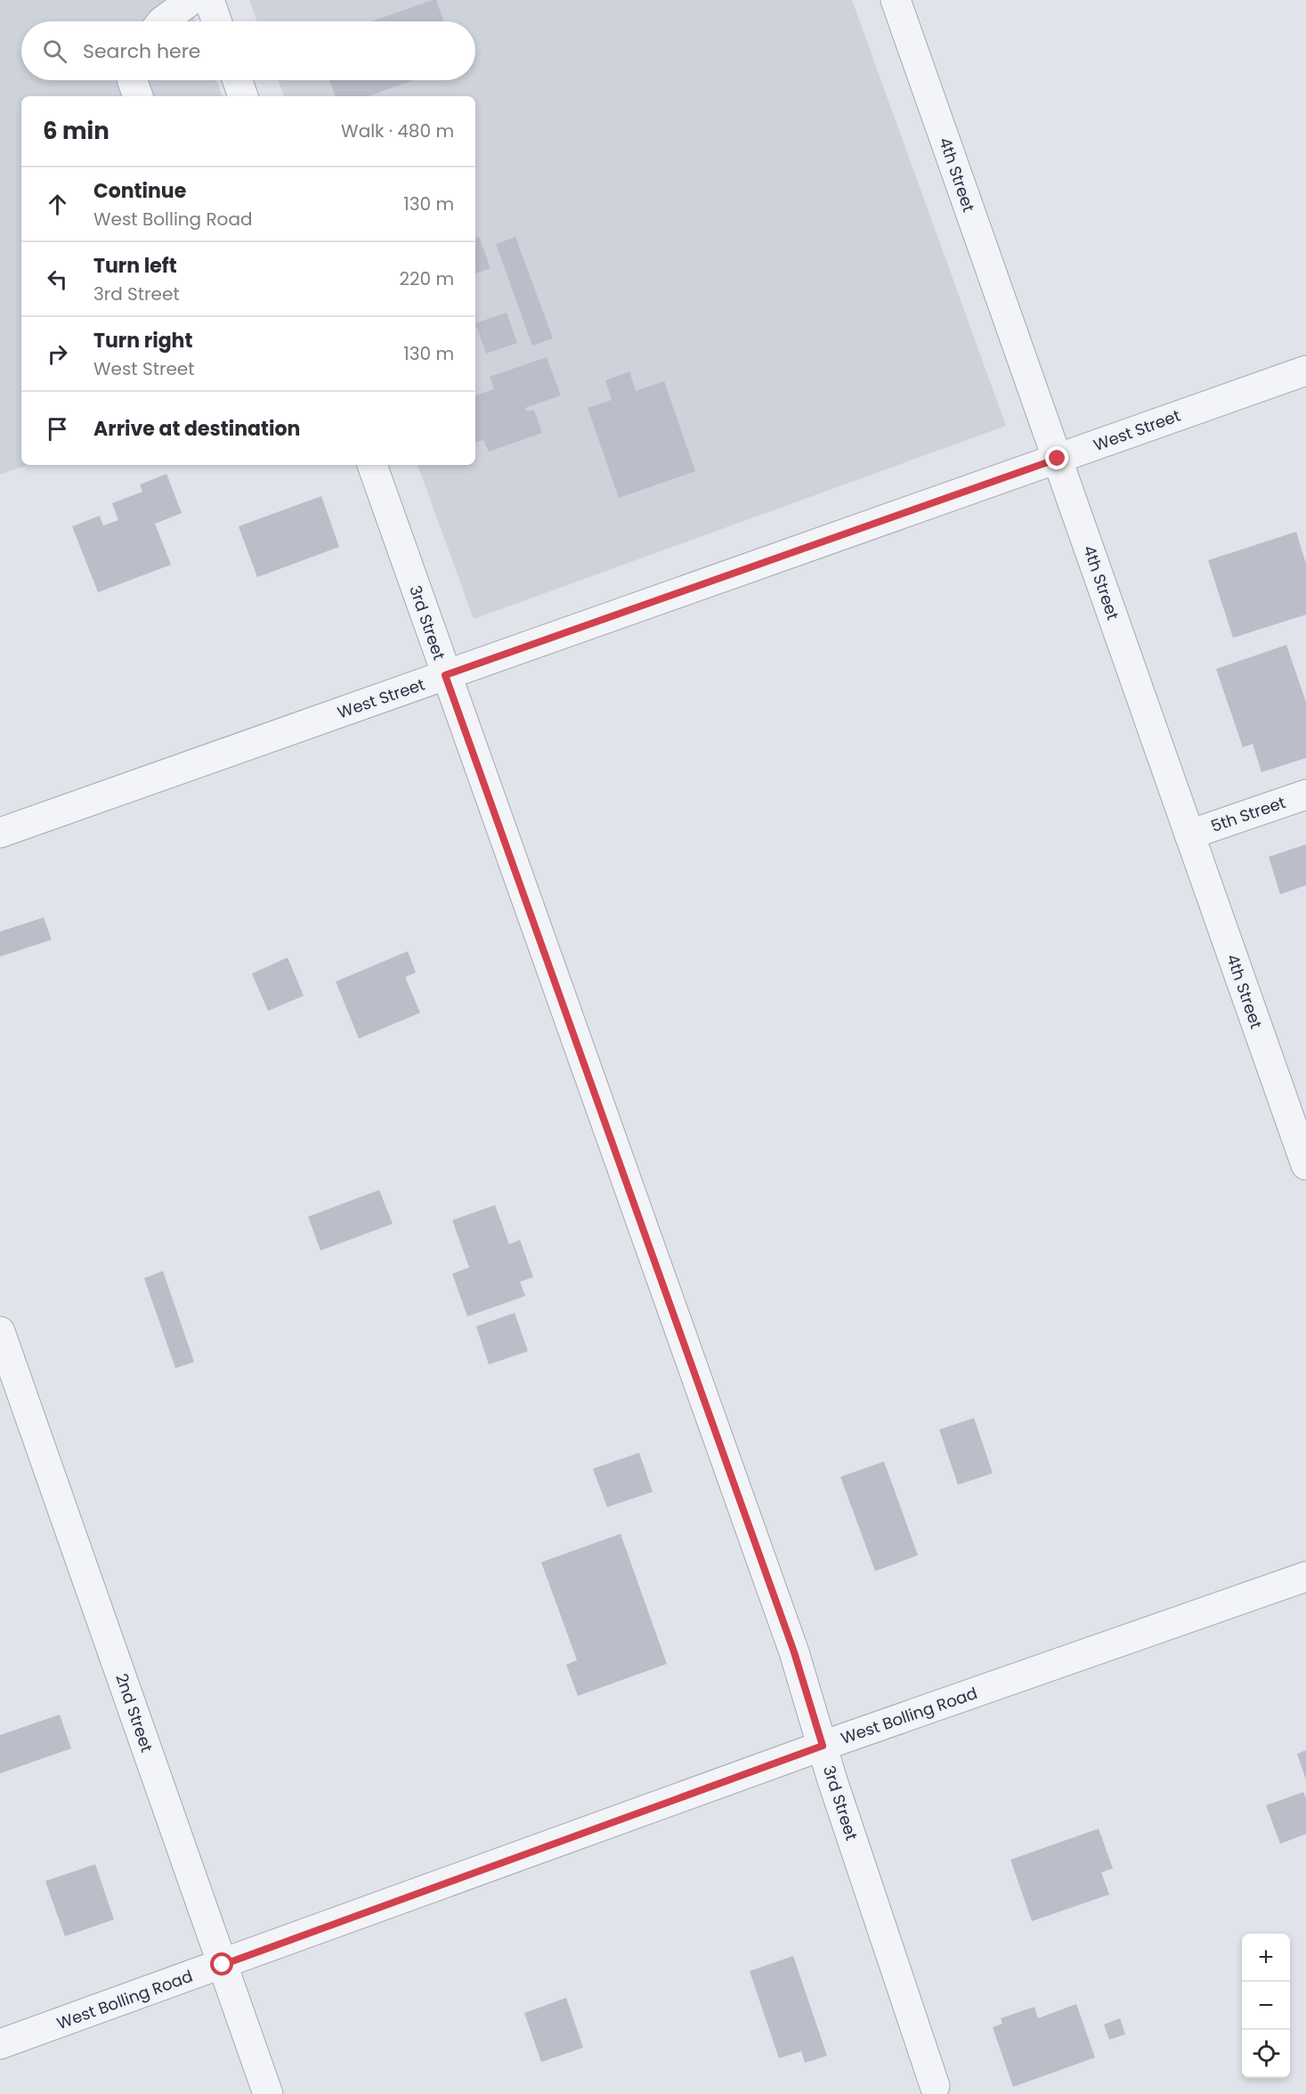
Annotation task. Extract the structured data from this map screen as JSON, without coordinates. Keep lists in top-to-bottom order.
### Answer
{
  "streets": {
    "street": [
      "4th Street",
      "West Street",
      "3rd Street",
      "5th Street",
      "2nd Street",
      "West Bolling Road"
    ]
  },
  "crossings": [
    ["4th Street", "West Street"],
    ["4th Street", "5th Street"],
    ["West Street", "3rd Street"],
    ["3rd Street", "West Bolling Road"],
    ["2nd Street", "West Bolling Road"]
  ],
  "page": {
    "search": "Search here",
    "heading": ["6 min", "Walk · 480 m"],
    "list": [
      ["Continue", "West Bolling Road", "130 m"],
      ["Turn left", "3rd Street", "220 m"],
      ["Turn right", "West Street", "130 m"],
      "Arrive at destination"
    ],
    "map_buttons": ["+", "−"]
  }
}
